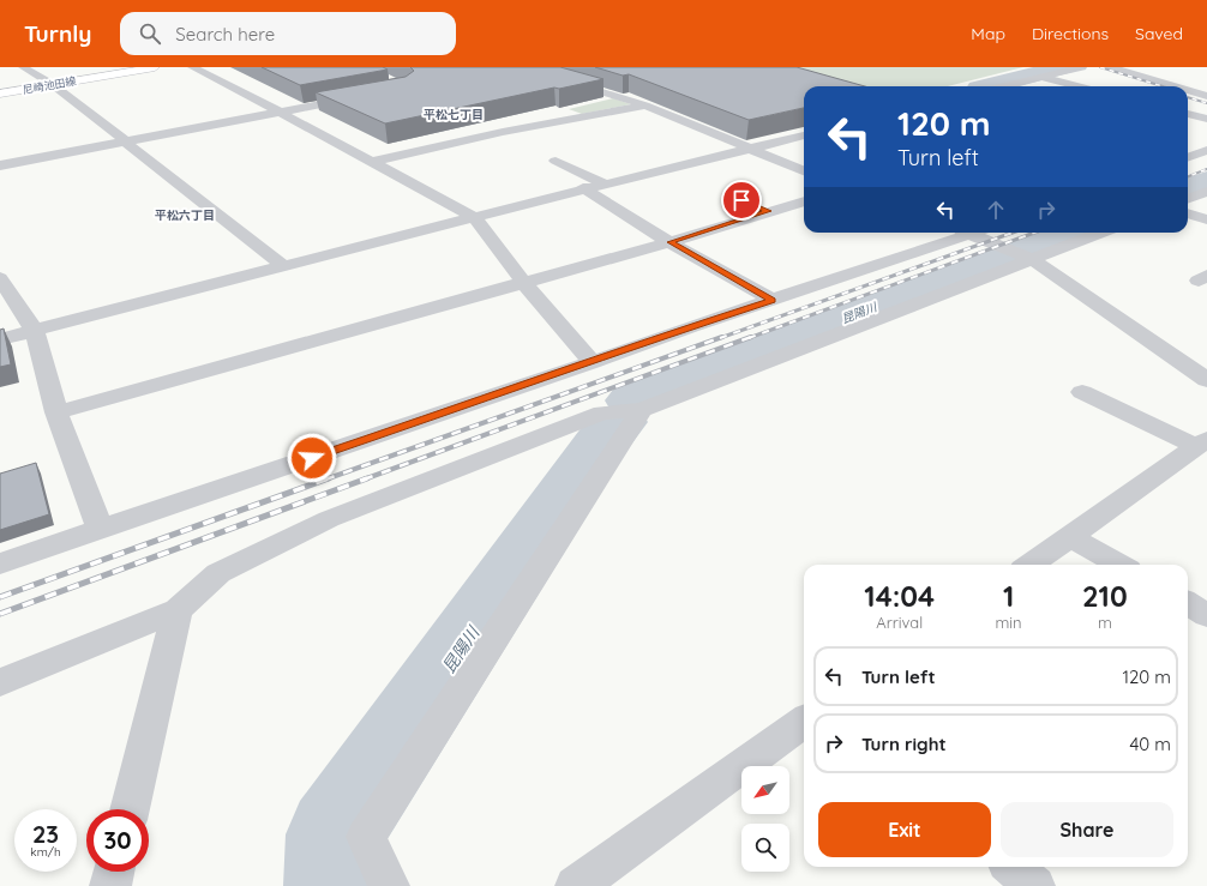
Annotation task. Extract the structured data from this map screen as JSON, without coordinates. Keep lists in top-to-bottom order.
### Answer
{
  "streets": {
    "main road": ["尼崎池田線"]
  },
  "districts": ["平松七丁目", "平松六丁目"],
  "water": ["昆陽川"],
  "north": "bottom left",
  "page": {
    "header": "Turnly",
    "search": "Search here",
    "nav": ["Map", "Directions", "Saved"],
    "turn": ["120 m", "Turn left"],
    "eta": [
      "14:04",
      "Arrival",
      "1",
      "min",
      "210",
      "m"
    ],
    "list": [
      {
        "name": "Turn left",
        "value": "120 m"
      },
      {
        "name": "Turn right",
        "value": "40 m"
      }
    ],
    "buttons": ["Exit", "Share"],
    "speed": "23 km/h",
    "limit": "30"
  }
}
